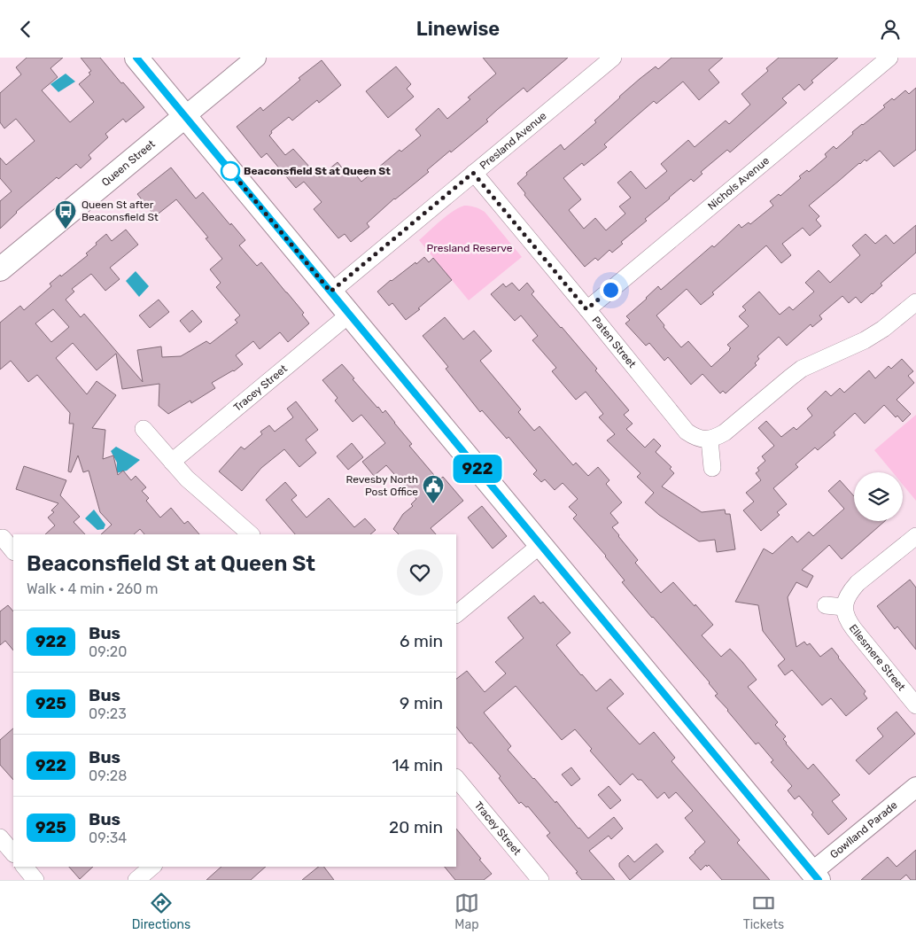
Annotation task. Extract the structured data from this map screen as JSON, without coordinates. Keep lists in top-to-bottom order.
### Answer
{
  "streets": {
    "main road": ["Queen Street"],
    "street": [
      "Presland Avenue",
      "Nichols Avenue",
      "Paten Street",
      "Tracey Street",
      "Ellesmere Street",
      "Gowlland Parade"
    ]
  },
  "crossings": [
    ["Presland Avenue", "Paten Street"],
    ["Nichols Avenue", "Paten Street"]
  ],
  "parks": ["Presland Reserve"],
  "places": {
    "other": ["Beaconsfield St at Queen St"],
    "bus stop": ["Queen St after Beaconsfield St"],
    "public building": ["Revesby North Post Office"]
  },
  "lines": ["bus line 922"],
  "page": {
    "header": "Linewise",
    "on_map": "922",
    "heading": ["Beaconsfield St at Queen St", "Walk · 4 min · 260 m"],
    "list": [
      {
        "mark": "922",
        "name": "Bus",
        "note": "09:20",
        "value": "6 min"
      },
      {
        "mark": "925",
        "name": "Bus",
        "note": "09:23",
        "value": "9 min"
      },
      {
        "mark": "922",
        "name": "Bus",
        "note": "09:28",
        "value": "14 min"
      },
      {
        "mark": "925",
        "name": "Bus",
        "note": "09:34",
        "value": "20 min"
      }
    ],
    "tabs": ["Directions", "Map", "Tickets"]
  }
}
